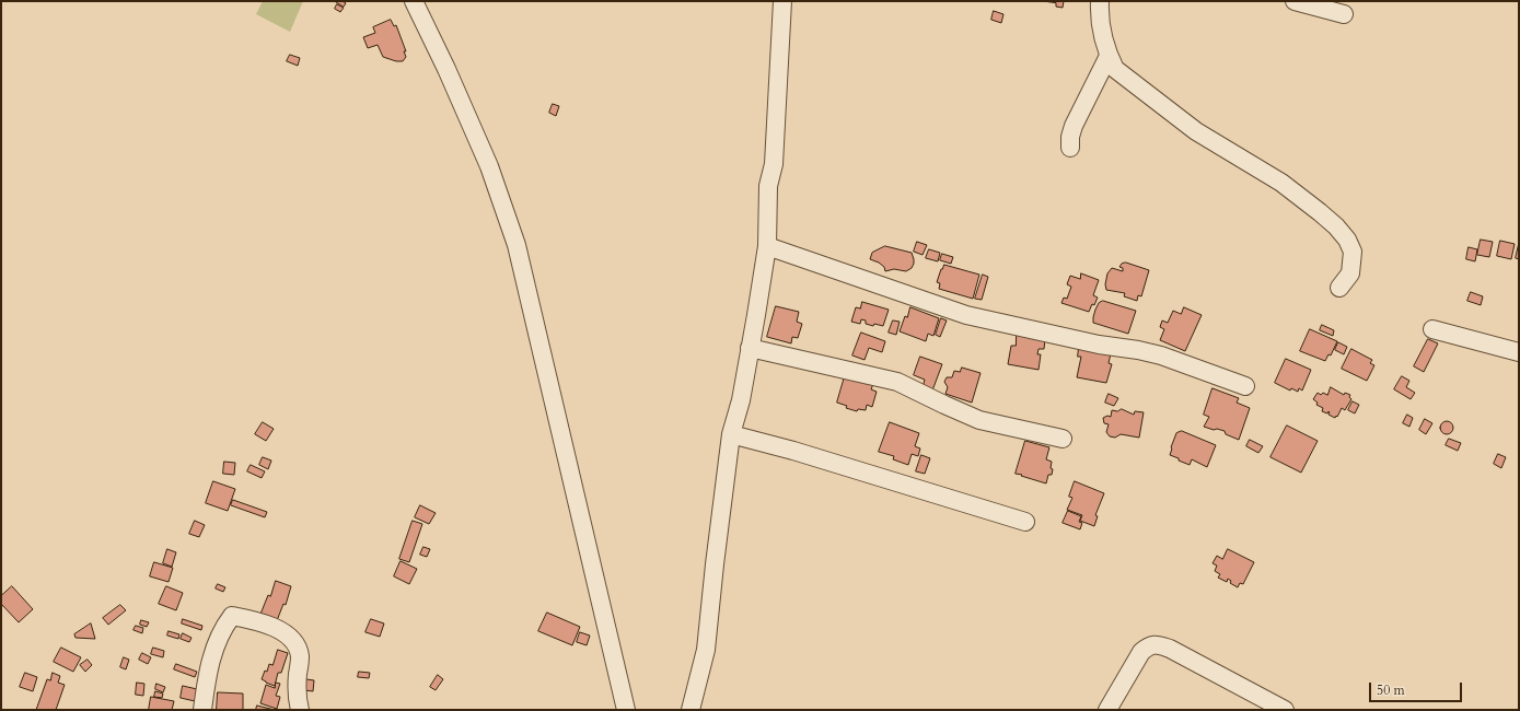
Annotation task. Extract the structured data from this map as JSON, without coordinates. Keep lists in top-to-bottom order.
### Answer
{
  "scale_bar": "50 m"
}
